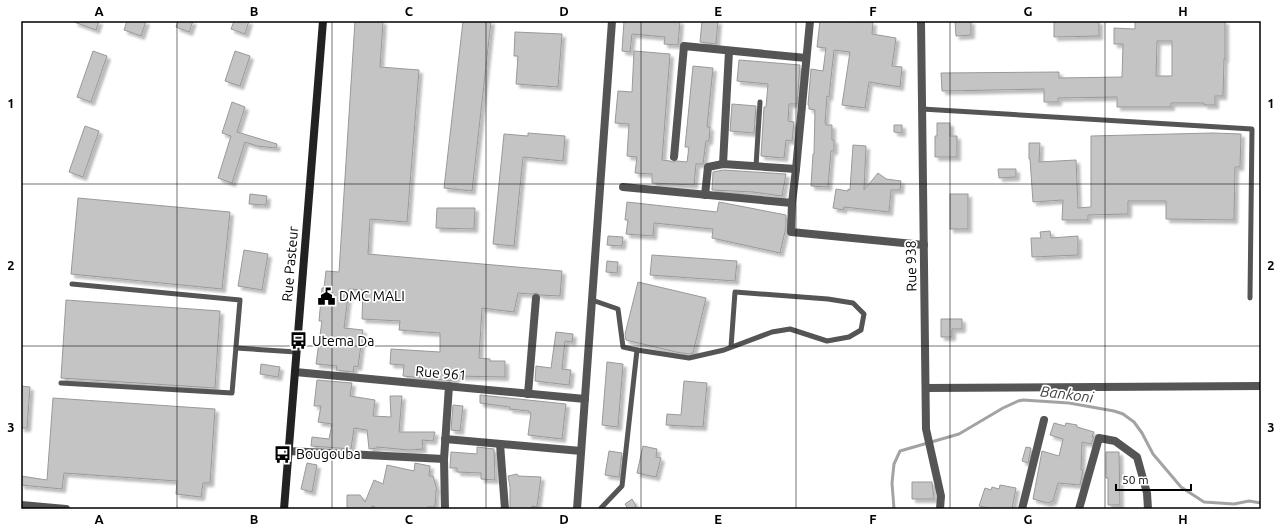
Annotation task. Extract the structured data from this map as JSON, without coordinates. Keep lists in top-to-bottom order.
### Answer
{
  "streets": {
    "main road": ["Rue Pasteur"],
    "street": ["Rue 938", "Rue 961"]
  },
  "crossings": [
    ["Rue Pasteur", "Rue 961"]
  ],
  "water": ["Bankoni"],
  "places": {
    "public building": ["DMC MALI"],
    "bus stop": ["Utema Da", "Bougouba"]
  },
  "scale_bar": "50 m",
  "grid": {
    "columns": [
      "A",
      "B",
      "C",
      "D",
      "E",
      "F",
      "G",
      "H"
    ],
    "rows": ["1", "2", "3"]
  }
}
